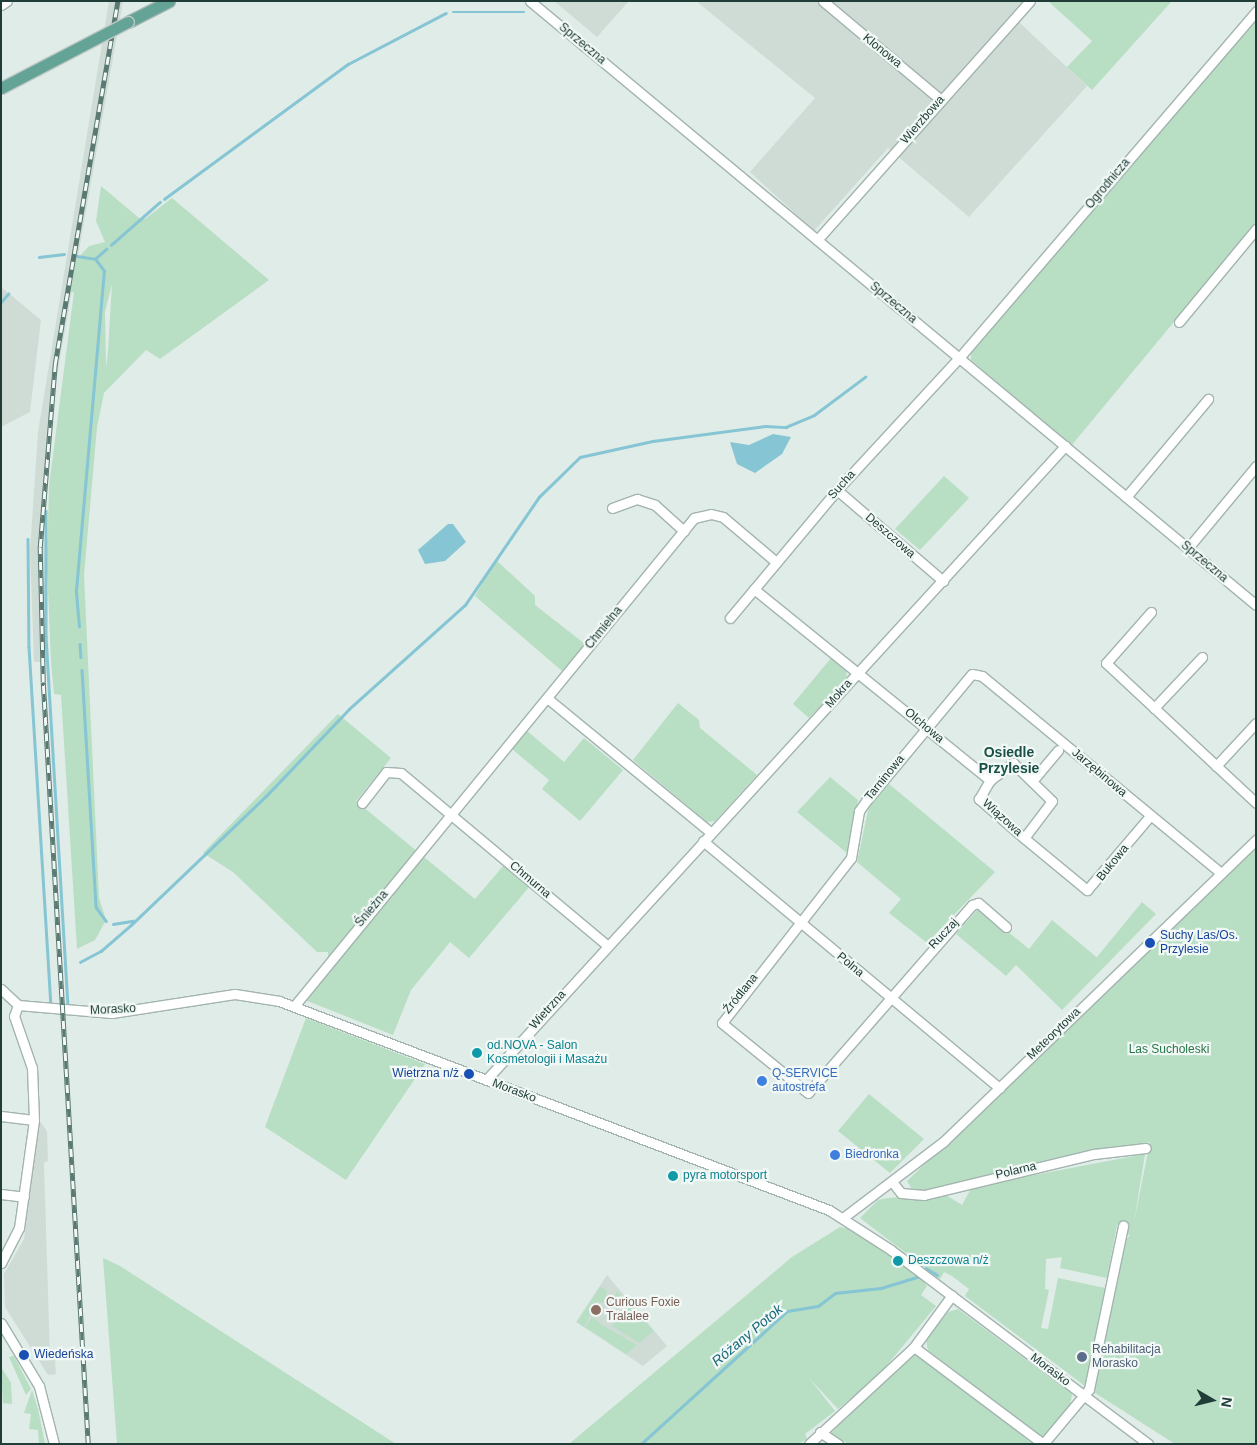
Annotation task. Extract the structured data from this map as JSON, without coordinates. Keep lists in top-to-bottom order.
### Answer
{
  "streets": {
    "street": [
      "Sprzeczna",
      "Klonowa",
      "Wierzbowa",
      "Ogrodnicza",
      "Sucha",
      "Deszczowa",
      "Chmielna",
      "Mokra",
      "Olchowa",
      "Jarzębinowa",
      "Tarninowa",
      "Wiązowa",
      "Bukowa",
      "Chmurna",
      "Śnieżna",
      "Ruczaj",
      "Polna",
      "Źródlana",
      "Morasko",
      "Wietrzna",
      "Meteorytowa",
      "Polarna"
    ]
  },
  "crossings": [
    ["Sprzeczna", "Wierzbowa"],
    ["Sprzeczna", "Ogrodnicza"],
    ["Sprzeczna", "Sucha"],
    ["Sprzeczna", "Mokra"],
    ["Klonowa", "Wierzbowa"],
    ["Ogrodnicza", "Sucha"],
    ["Sucha", "Deszczowa"],
    ["Sucha", "Chmielna"],
    ["Sucha", "Olchowa"],
    ["Deszczowa", "Mokra"],
    ["Chmielna", "Chmurna"],
    ["Chmielna", "Śnieżna"],
    ["Mokra", "Olchowa"],
    ["Mokra", "Chmurna"],
    ["Mokra", "Polna"],
    ["Mokra", "Wietrzna"],
    ["Olchowa", "Tarninowa"],
    ["Olchowa", "Wiązowa"],
    ["Jarzębinowa", "Tarninowa"],
    ["Jarzębinowa", "Bukowa"],
    ["Jarzębinowa", "Meteorytowa"],
    ["Tarninowa", "Polna"],
    ["Tarninowa", "Źródlana"],
    ["Wiązowa", "Bukowa"],
    ["Chmurna", "Śnieżna"],
    ["Chmurna", "Wietrzna"],
    ["Śnieżna", "Morasko"],
    ["Ruczaj", "Polna"],
    ["Ruczaj", "Źródlana"],
    ["Polna", "Źródlana"],
    ["Polna", "Meteorytowa"],
    ["Morasko", "Wietrzna"],
    ["Morasko", "Meteorytowa"],
    ["Meteorytowa", "Polarna"]
  ],
  "districts": ["Osiedle Przylesie"],
  "water": ["Różany Potok"],
  "parks": ["Las Sucholeski"],
  "places": [
    "Suchy Las/Os. Przylesie",
    "od.NOVA - Salon Kosmetologii i Masażu",
    "Wietrzna n/ż",
    "Q-SERVICE autostrefa",
    "Biedronka",
    "pyra motorsport",
    "Deszczowa n/ż",
    "Curious Foxie Tralalee",
    "Wiedeńska",
    "Rehabilitacja Morasko"
  ],
  "north": "right"
}
